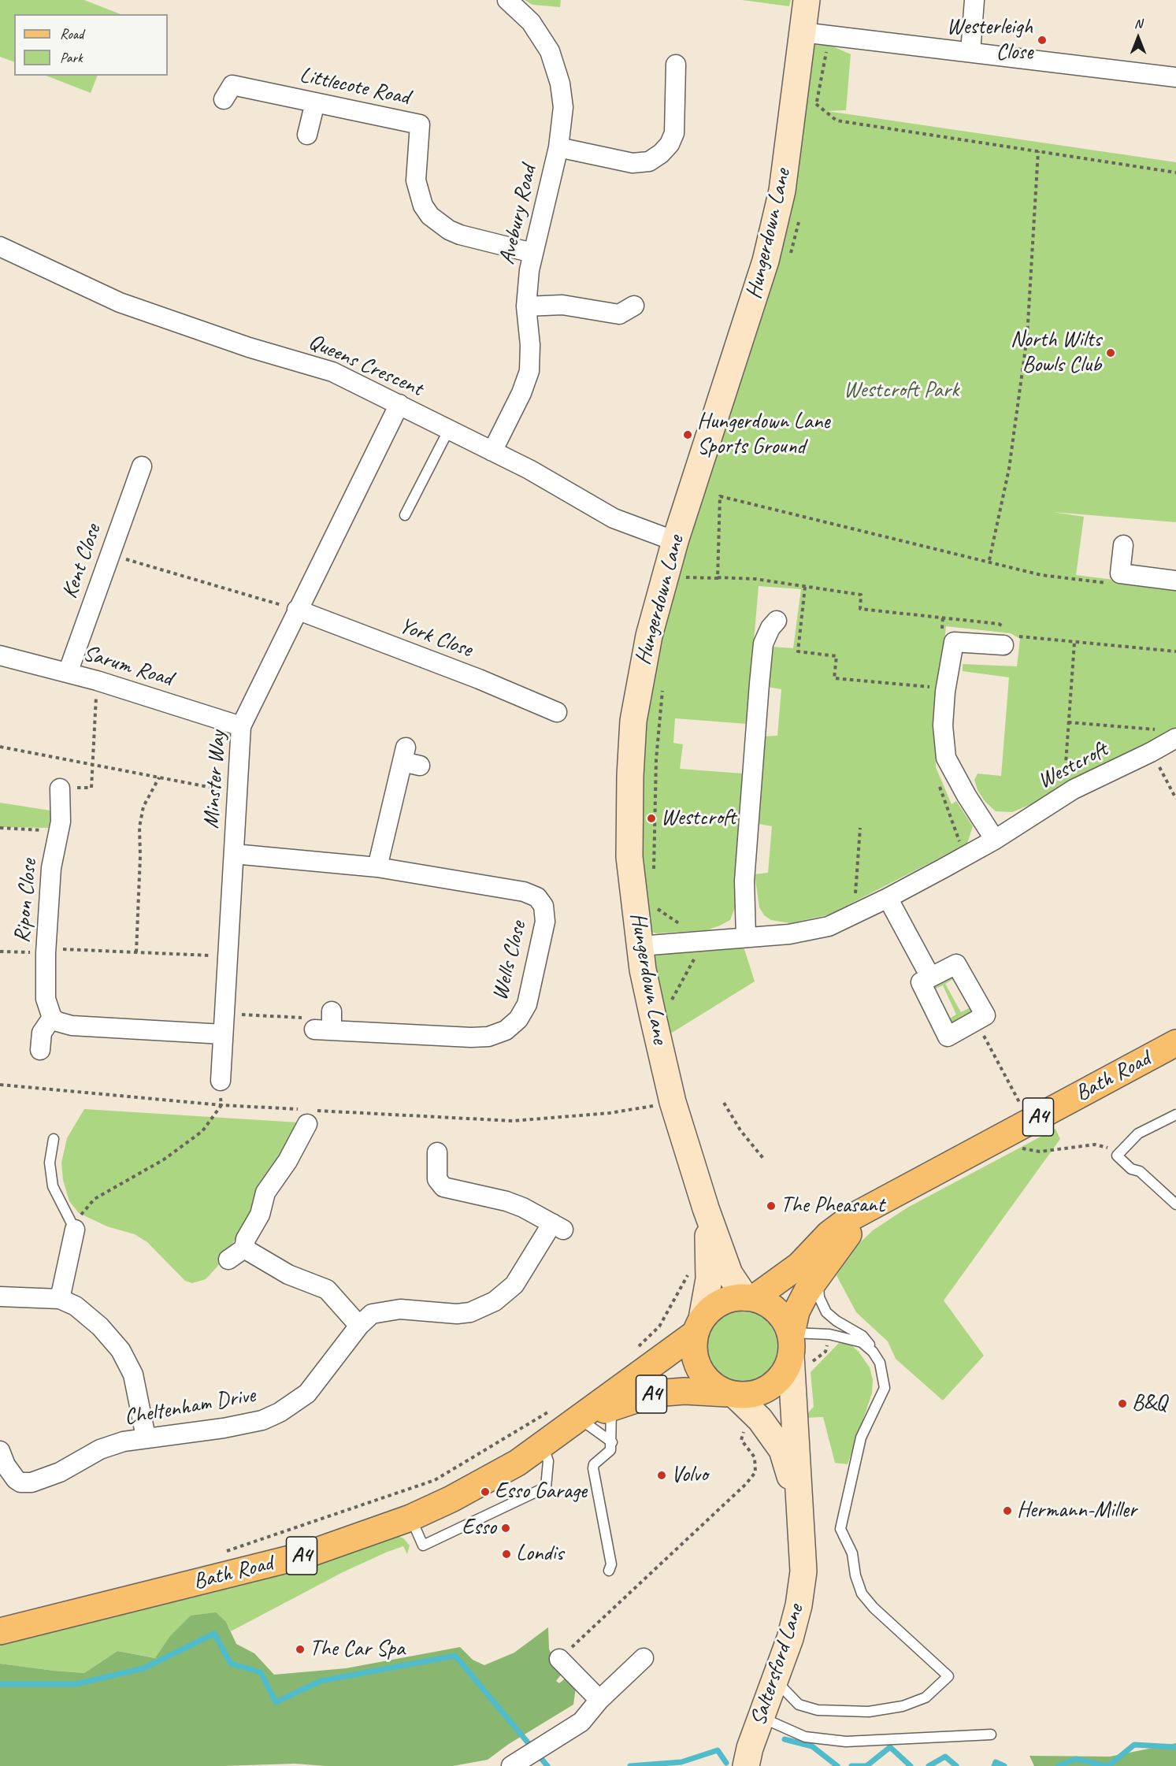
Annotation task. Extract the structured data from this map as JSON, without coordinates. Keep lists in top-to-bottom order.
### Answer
{
  "streets": {
    "main road": [
      "Hungerdown Lane",
      "Bath Road",
      "A4",
      "Saltersford Lane"
    ],
    "street": [
      "Littlecote Road",
      "Avebury Road",
      "Queens Crescent",
      "Kent Close",
      "York Close",
      "Sarum Road",
      "Westcroft",
      "Minster Way",
      "Ripon Close",
      "Wells Close",
      "Cheltenham Drive"
    ]
  },
  "crossings": [
    ["Littlecote Road", "Avebury Road"],
    ["Avebury Road", "Queens Crescent"],
    ["Hungerdown Lane", "Queens Crescent"],
    ["Hungerdown Lane", "Westcroft"],
    ["Hungerdown Lane", "Bath Road"],
    ["Hungerdown Lane", "Saltersford Lane"],
    ["Queens Crescent", "Minster Way"],
    ["Kent Close", "Sarum Road"],
    ["York Close", "Minster Way"],
    ["Sarum Road", "Minster Way"],
    ["Minster Way", "Wells Close"],
    ["Bath Road", "Saltersford Lane"]
  ],
  "parks": ["Westcroft Park"],
  "places": [
    "Westerleigh Close",
    "North Wilts Bowls Club",
    "Hungerdown Lane Sports Ground",
    "Westcroft",
    "The Pheasant",
    "B&Q",
    "Volvo",
    "Esso Garage",
    "Hermann-Miller",
    "Esso",
    "Londis",
    "The Car Spa"
  ],
  "legend": ["Road", "Park"],
  "north": "top"
}
